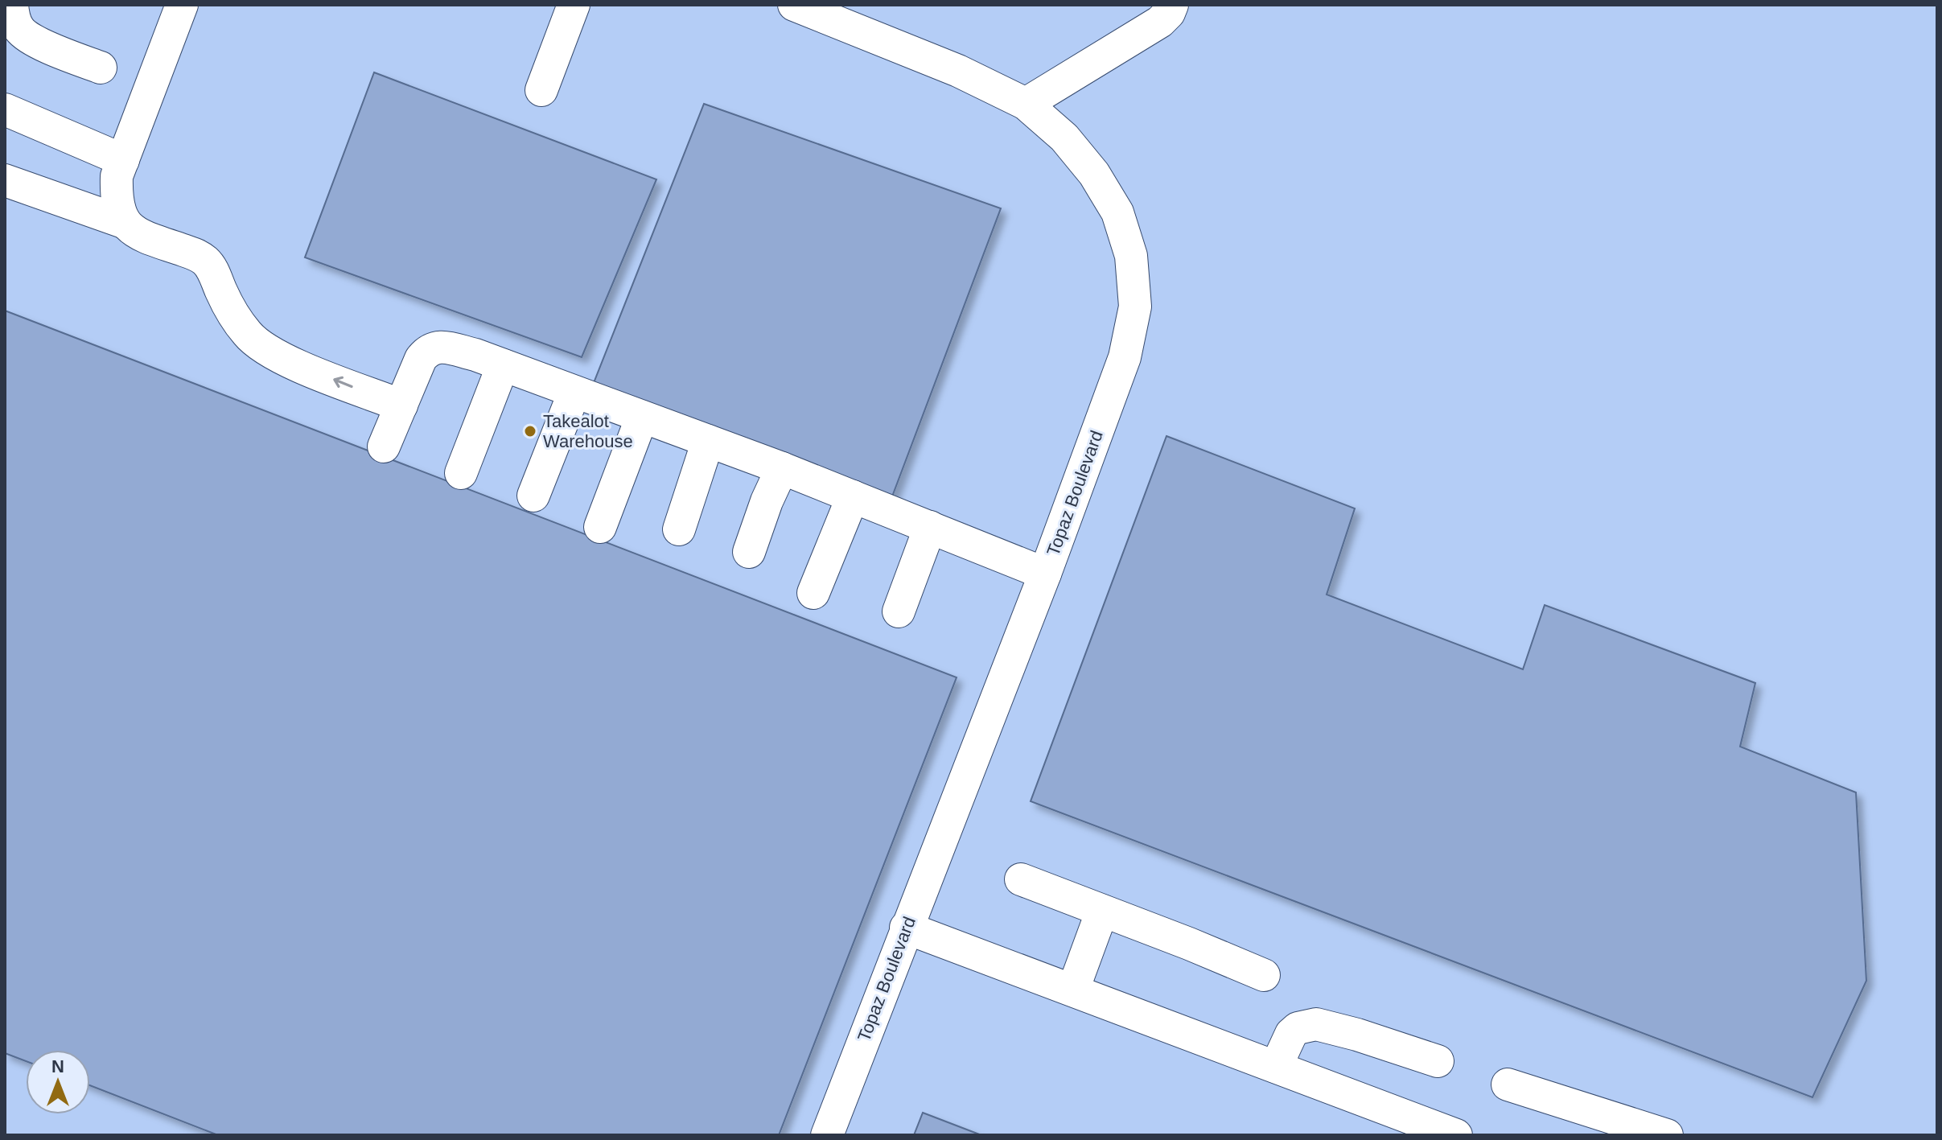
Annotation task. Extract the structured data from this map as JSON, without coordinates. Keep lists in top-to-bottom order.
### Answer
{
  "streets": {
    "street": ["Topaz Boulevard"]
  },
  "places": ["Takealot Warehouse"],
  "north": "top"
}
